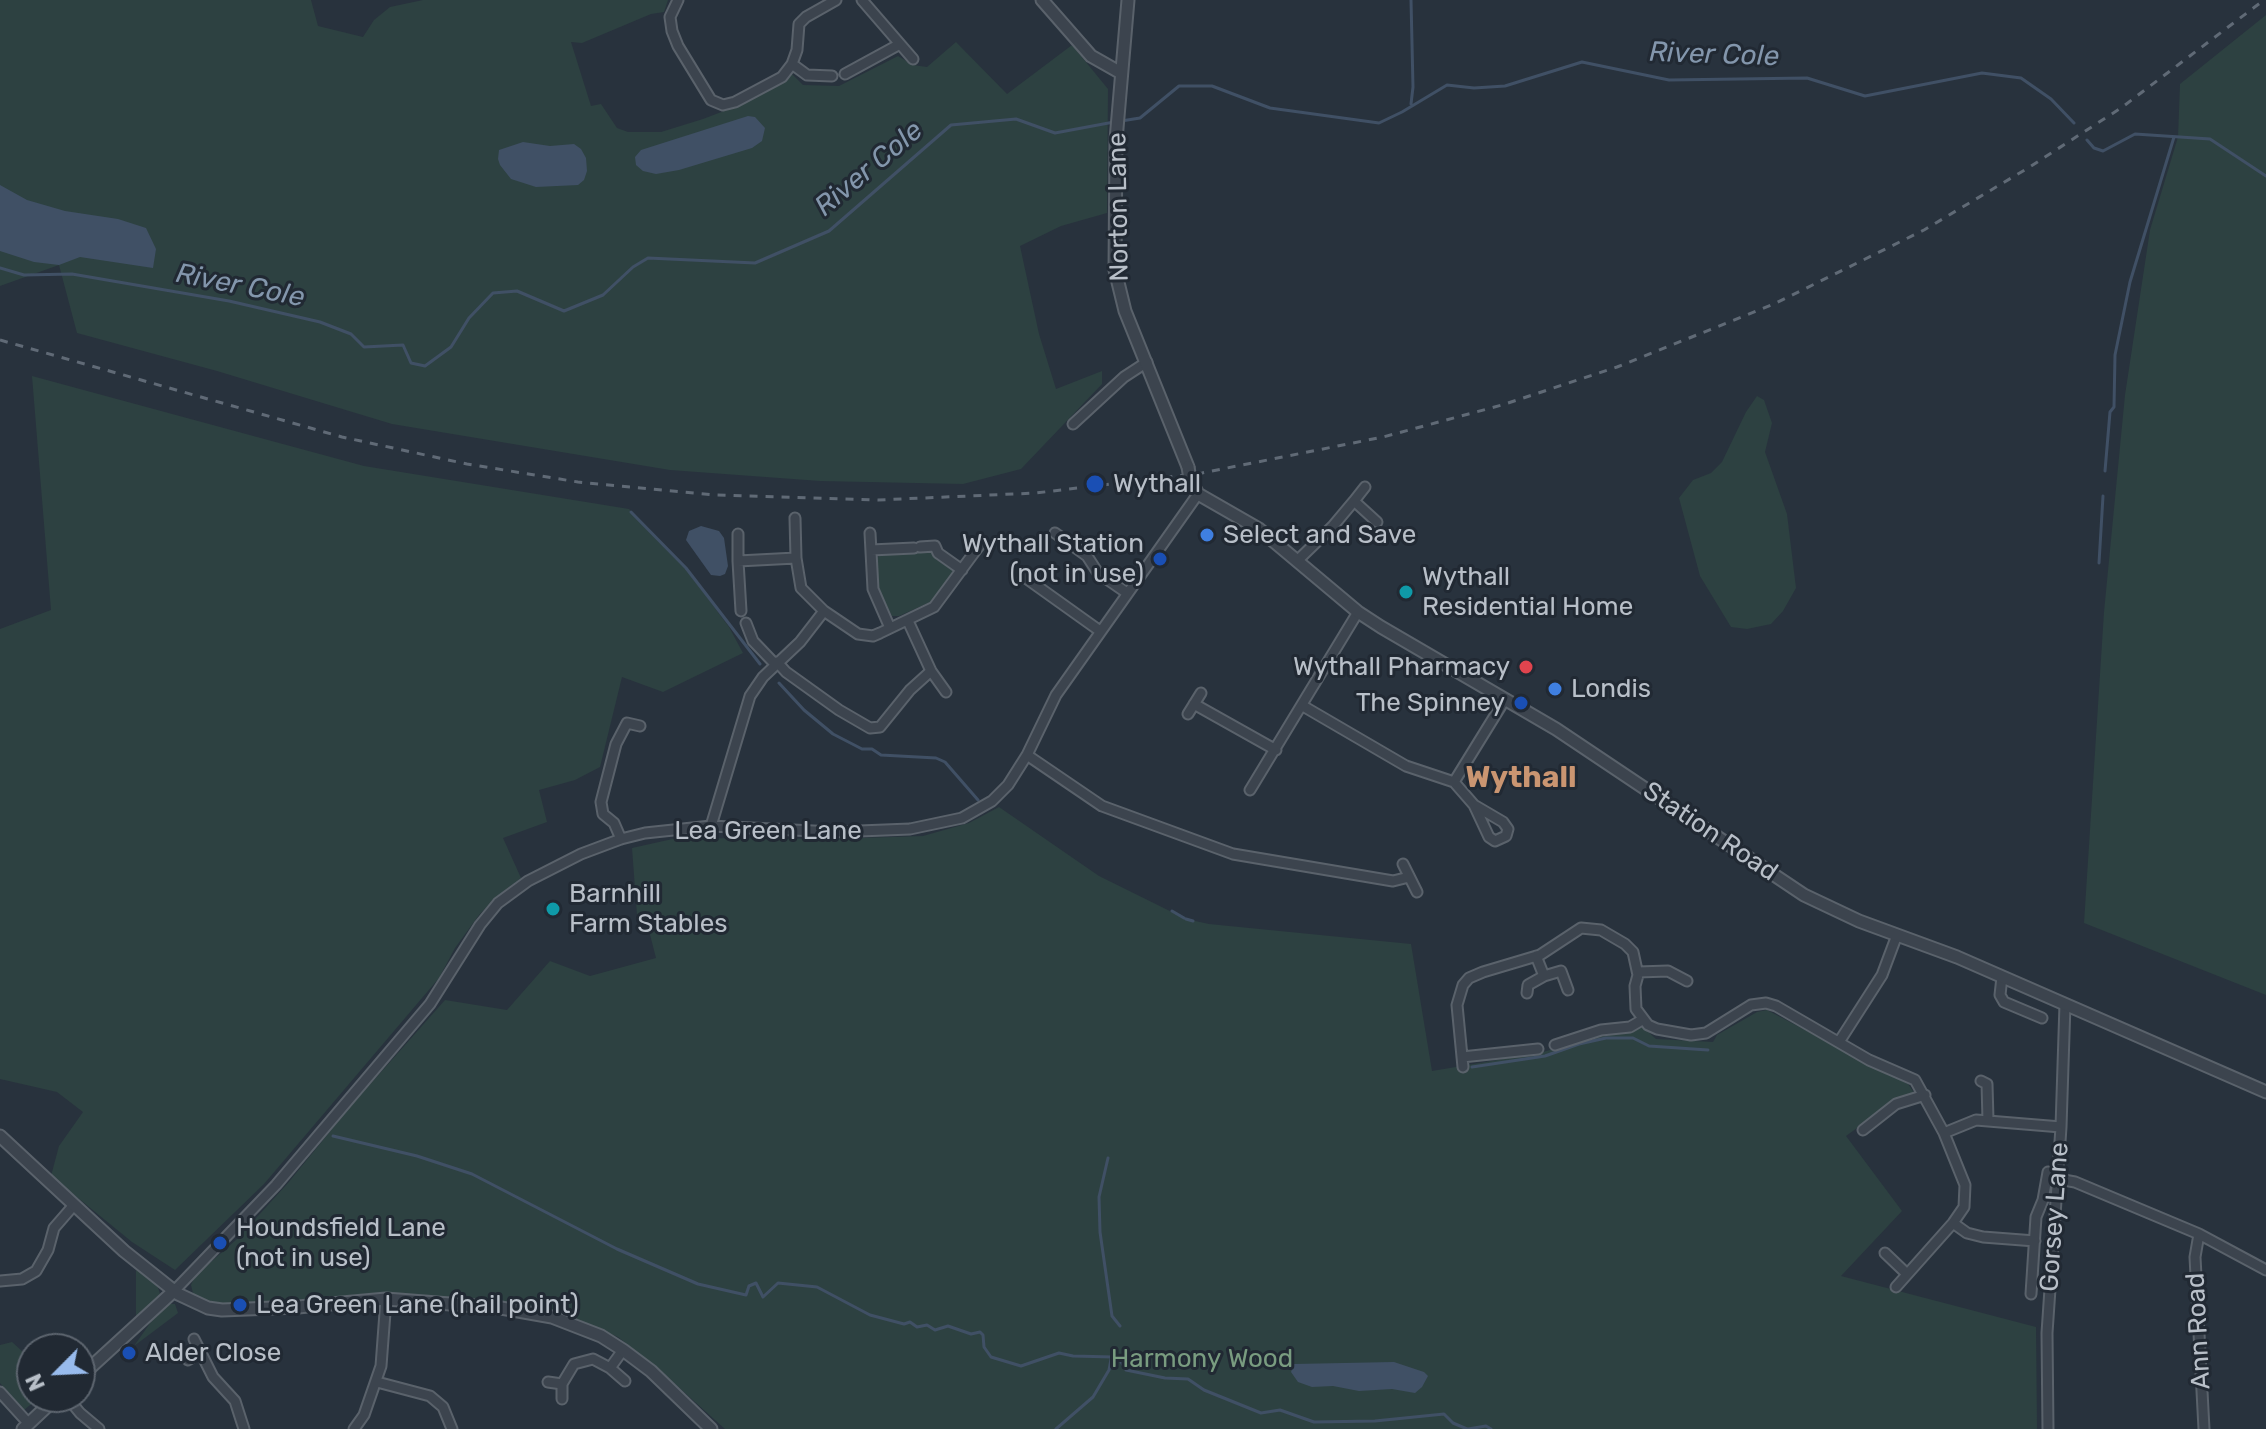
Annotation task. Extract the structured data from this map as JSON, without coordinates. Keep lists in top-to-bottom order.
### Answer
{
  "streets": {
    "street": [
      "Norton Lane",
      "Lea Green Lane",
      "Station Road",
      "Gorsey Lane",
      "Ann Road"
    ]
  },
  "crossings": [
    ["Norton Lane", "Lea Green Lane"],
    ["Norton Lane", "Station Road"],
    ["Lea Green Lane", "Station Road"],
    ["Station Road", "Gorsey Lane"]
  ],
  "districts": ["Wythall"],
  "water": ["River Cole"],
  "parks": ["Harmony Wood"],
  "places": [
    "Wythall",
    "Select and Save",
    "Wythall Station (not in use)",
    "Wythall Residential Home",
    "Wythall Pharmacy",
    "Londis",
    "The Spinney",
    "Barnhill Farm Stables",
    "Houndsfield Lane (not in use)",
    "Lea Green Lane (hail point)",
    "Alder Close"
  ],
  "north": "bottom left"
}
